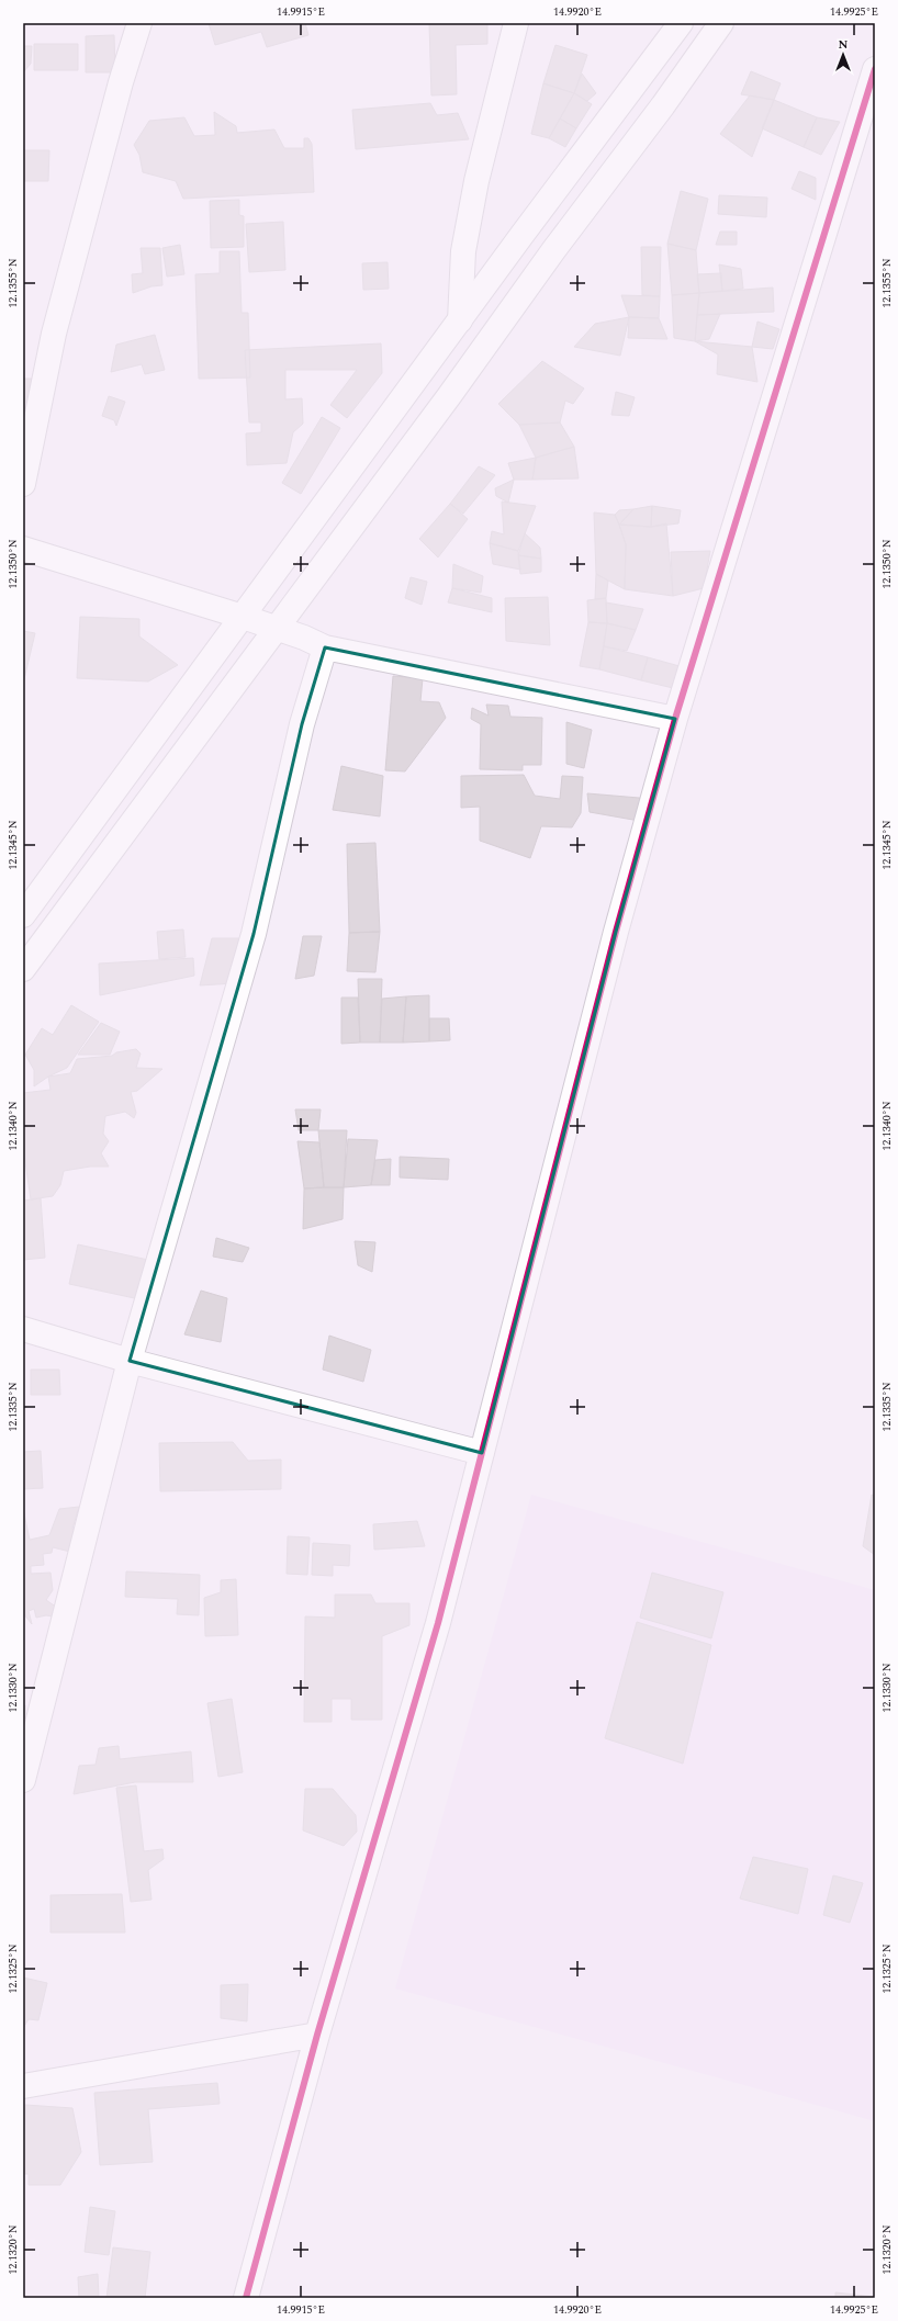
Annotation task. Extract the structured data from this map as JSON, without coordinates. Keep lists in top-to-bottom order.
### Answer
{
  "north": "top",
  "coordinates": [
    "14.9915°E",
    "14.9920°E",
    "14.9925°E",
    "12.1355°N",
    "12.1350°N",
    "12.1345°N",
    "12.1340°N",
    "12.1335°N",
    "12.1330°N",
    "12.1325°N",
    "12.1320°N"
  ]
}
